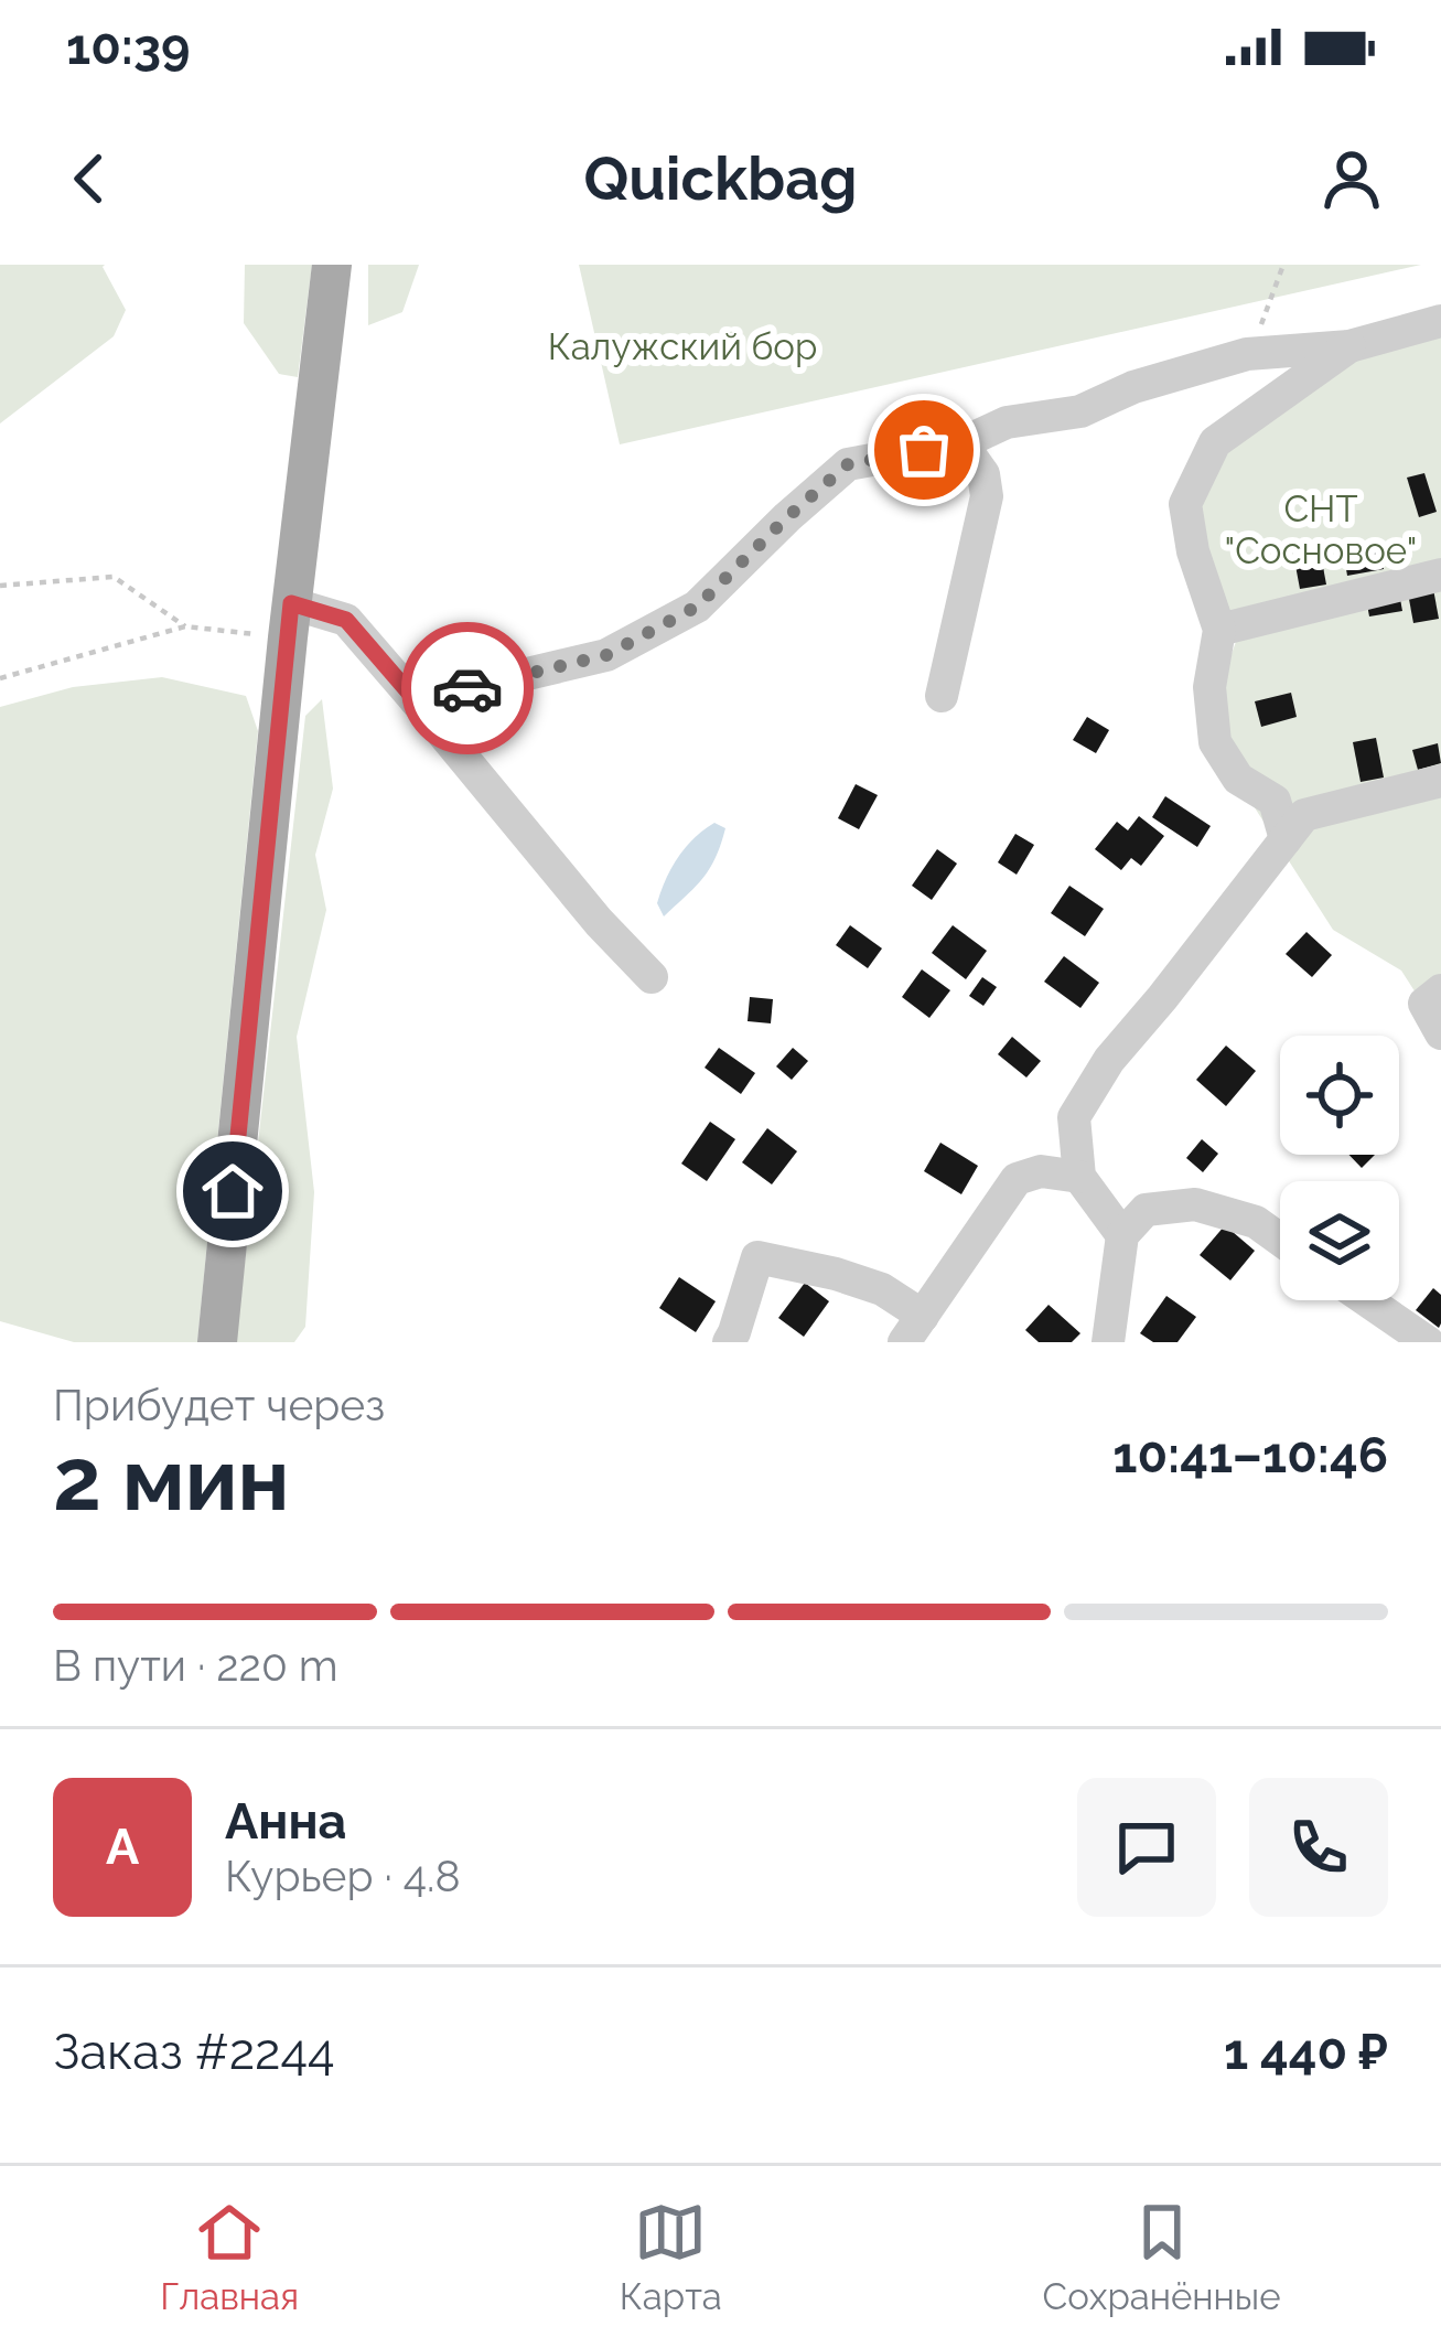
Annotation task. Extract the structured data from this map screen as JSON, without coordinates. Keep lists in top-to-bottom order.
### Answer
{
  "parks": ["Калужский бор", "СНТ \"Сосновое\""],
  "page": {
    "status": "10:39",
    "header": "Quickbag",
    "heading": ["2 мин", "Прибудет через", "10:41–10:46"],
    "panel": [
      "Анна",
      "Курьер · 4.8",
      "Заказ #2244",
      "1 440 ₽"
    ],
    "bar": "В пути · 220 m",
    "round": "А",
    "tabs": ["Главная", "Карта", "Сохранённые"]
  }
}
